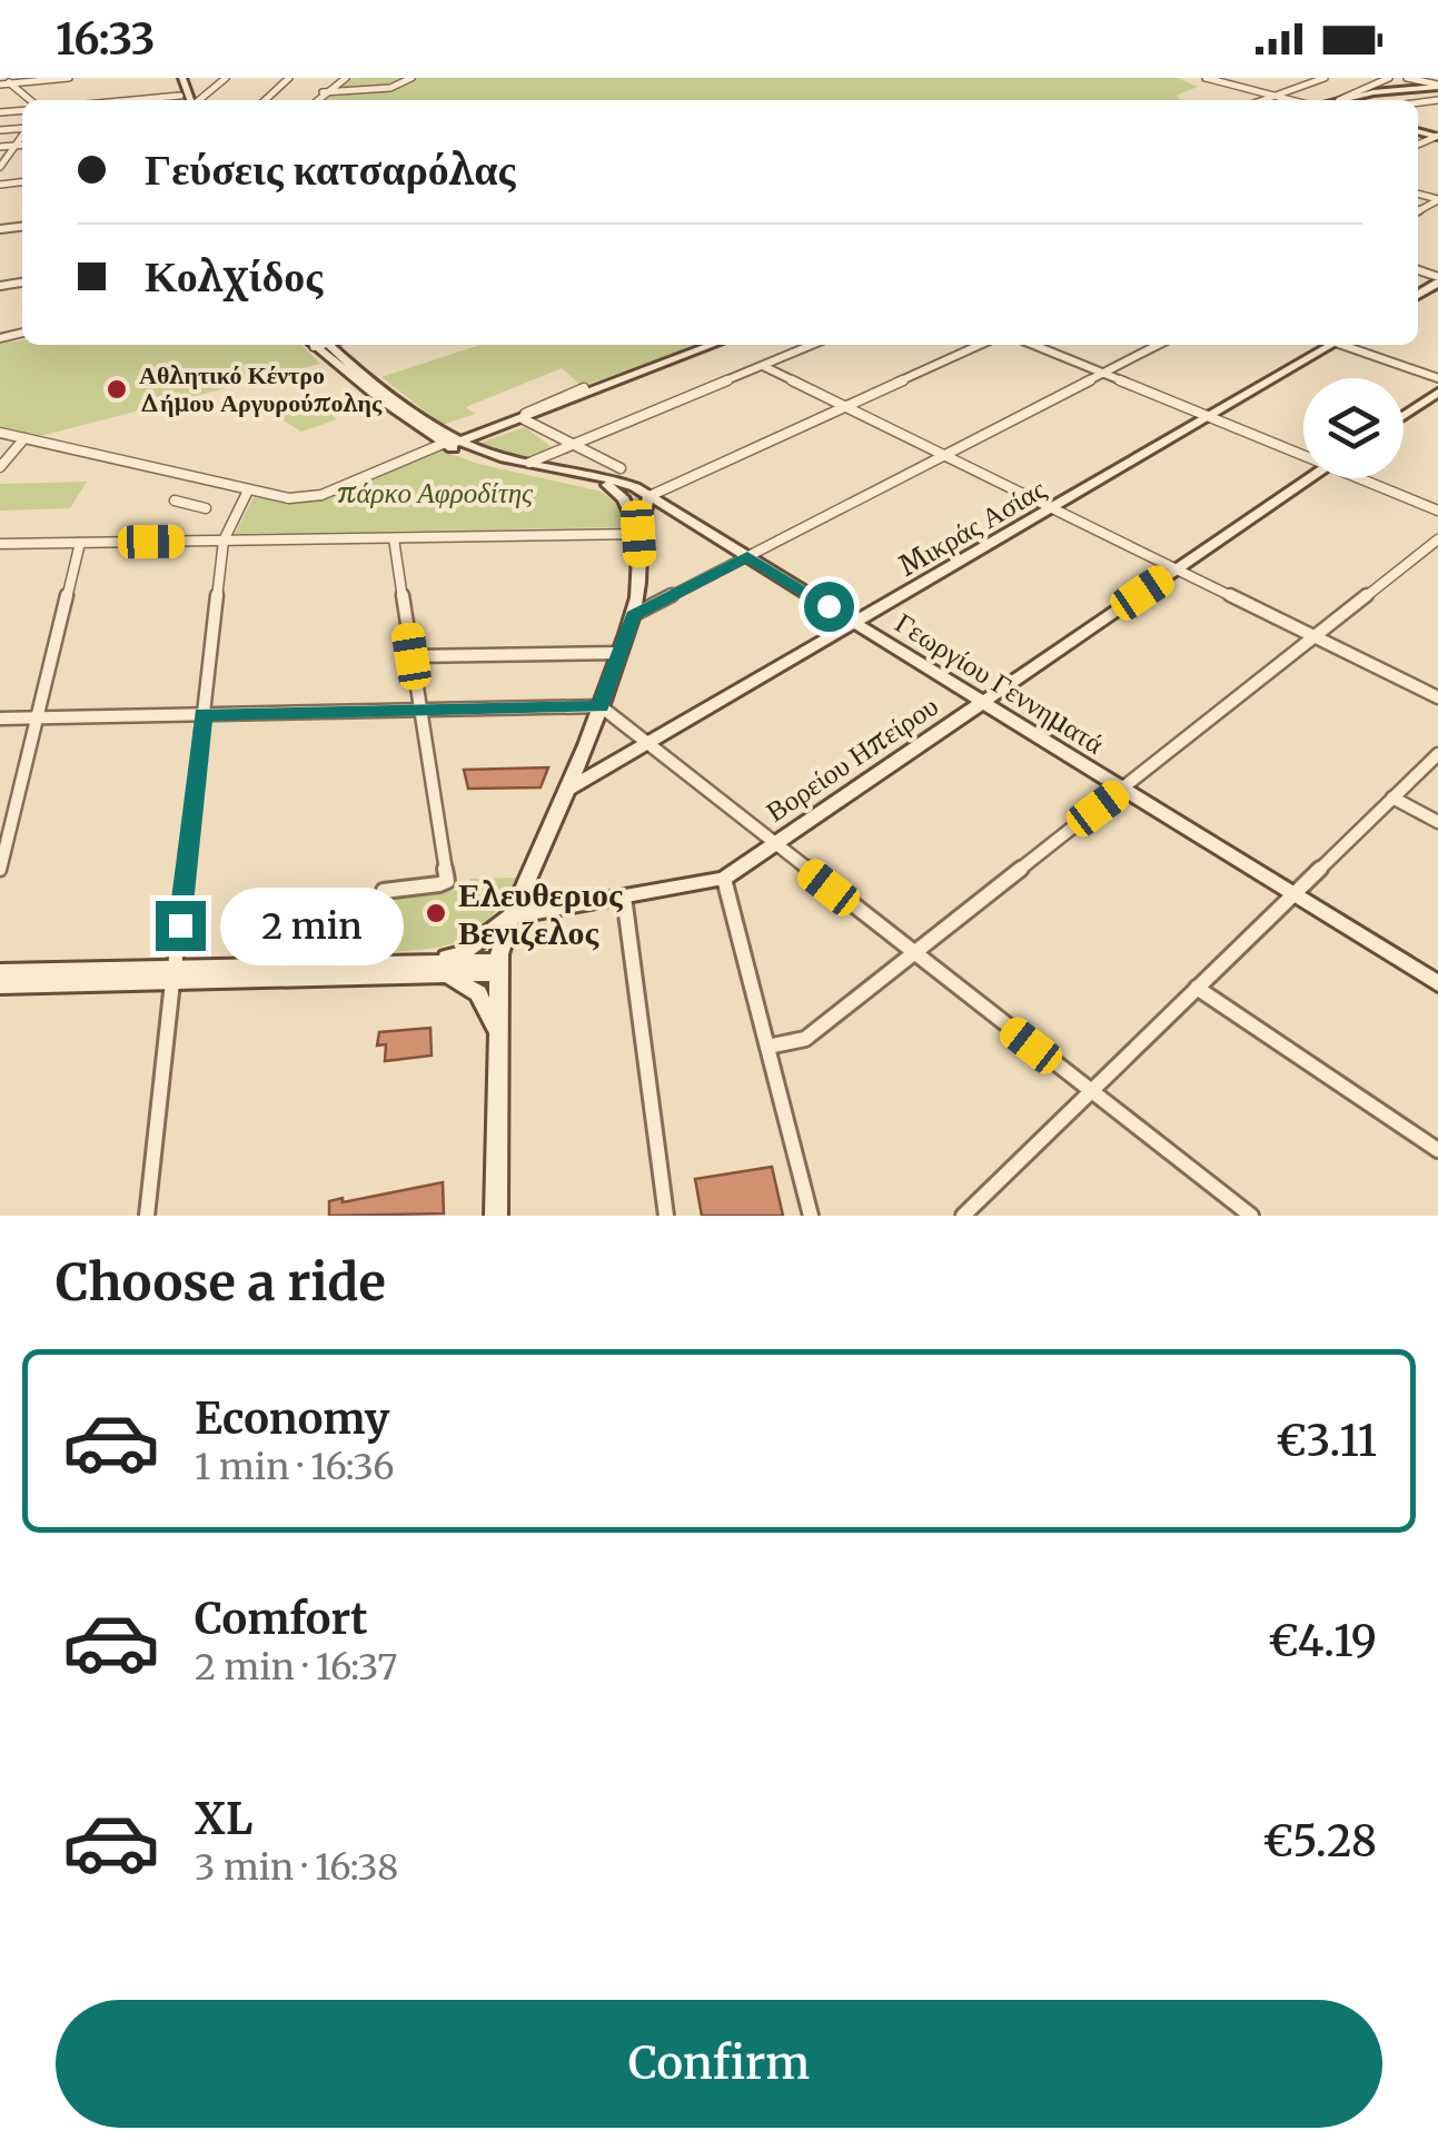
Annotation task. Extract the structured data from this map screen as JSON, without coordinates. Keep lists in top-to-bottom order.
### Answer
{
  "streets": {
    "street": ["Μικράς Ασίας", "Γεωργίου Γεννηματά", "Βορείου Ηπείρου"]
  },
  "crossings": [
    ["Μικράς Ασίας", "Γεωργίου Γεννηματά"],
    ["Γεωργίου Γεννηματά", "Βορείου Ηπείρου"]
  ],
  "parks": ["πάρκο Αφροδίτης"],
  "places": ["Αθλητικό Κέντρο Δήμου Αργυρούπολης", "Ελευθεριος Βενιζελος"],
  "page": {
    "status": "16:33",
    "banner": ["Γεύσεις κατσαρόλας", "Κολχίδος"],
    "bubble": "2 min",
    "heading": "Choose a ride",
    "list": [
      {
        "name": "Economy",
        "note": "1 min · 16:36",
        "value": "€3.11"
      },
      {
        "name": "Comfort",
        "note": "2 min · 16:37",
        "value": "€4.19"
      },
      {
        "name": "XL",
        "note": "3 min · 16:38",
        "value": "€5.28"
      }
    ],
    "buttons": "Confirm"
  }
}
